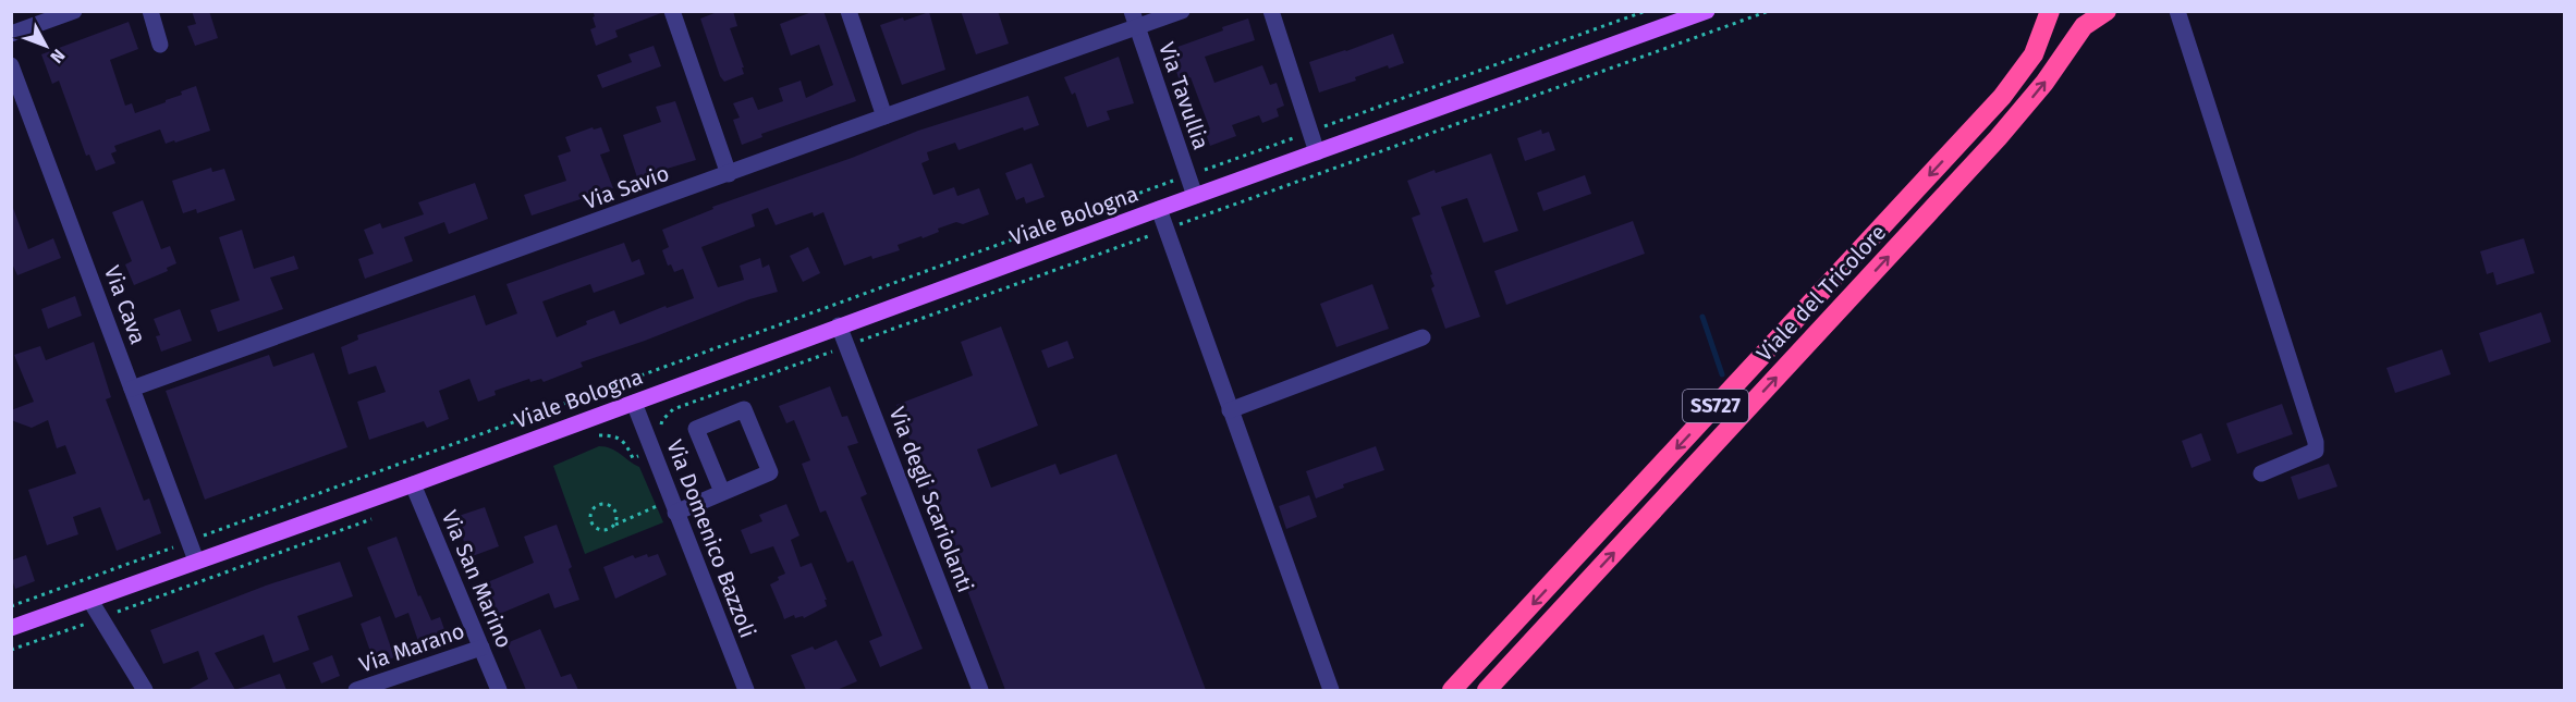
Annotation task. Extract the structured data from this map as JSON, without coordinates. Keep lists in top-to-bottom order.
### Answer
{
  "streets": {
    "highway": ["Viale del Tricolore", "SS727"],
    "main road": ["Viale Bologna"],
    "street": [
      "Via Tavullia",
      "Via Savio",
      "Via Cava",
      "Via degli Scariolanti",
      "Via Domenico Bazzoli",
      "Via San Marino",
      "Via Marano"
    ]
  },
  "crossings": [
    ["Via Tavullia", "Via Savio"],
    ["Via Tavullia", "Viale Bologna"],
    ["Via Savio", "Via Cava"],
    ["Viale Bologna", "Via Cava"],
    ["Viale Bologna", "Via degli Scariolanti"],
    ["Viale Bologna", "Via Domenico Bazzoli"],
    ["Viale Bologna", "Via San Marino"],
    ["Via San Marino", "Via Marano"]
  ],
  "north": "bottom right"
}
